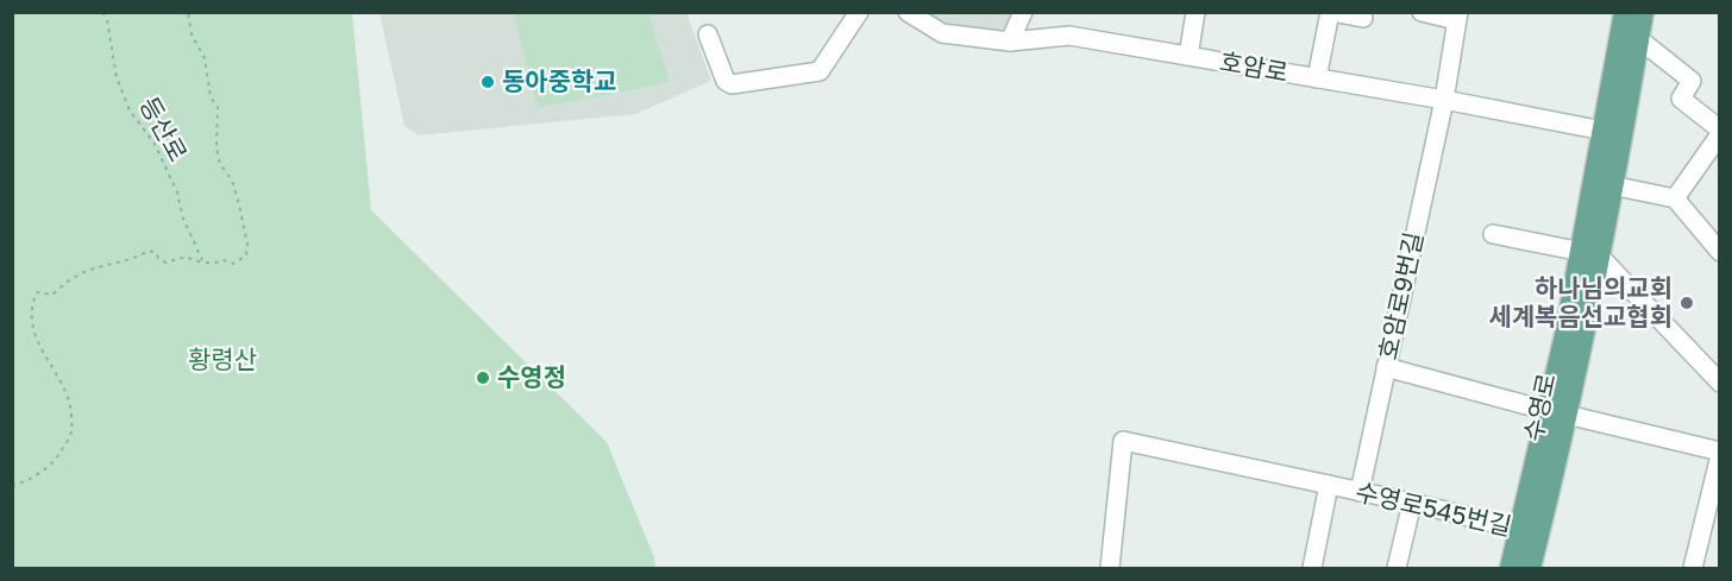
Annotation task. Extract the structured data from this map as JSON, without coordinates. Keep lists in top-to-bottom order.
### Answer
{
  "streets": {
    "main road": ["수영로"],
    "street": ["호암로", "호암로9번길", "수영로545번길"],
    "path": ["등산로"]
  },
  "crossings": [
    ["호암로", "호암로9번길"],
    ["호암로", "수영로"],
    ["호암로9번길", "수영로"],
    ["호암로9번길", "수영로545번길"],
    ["수영로", "수영로545번길"]
  ],
  "parks": ["황령산"],
  "places": ["동아중학교", "하나님의교회 세계복음선교협회", "수영정"]
}
